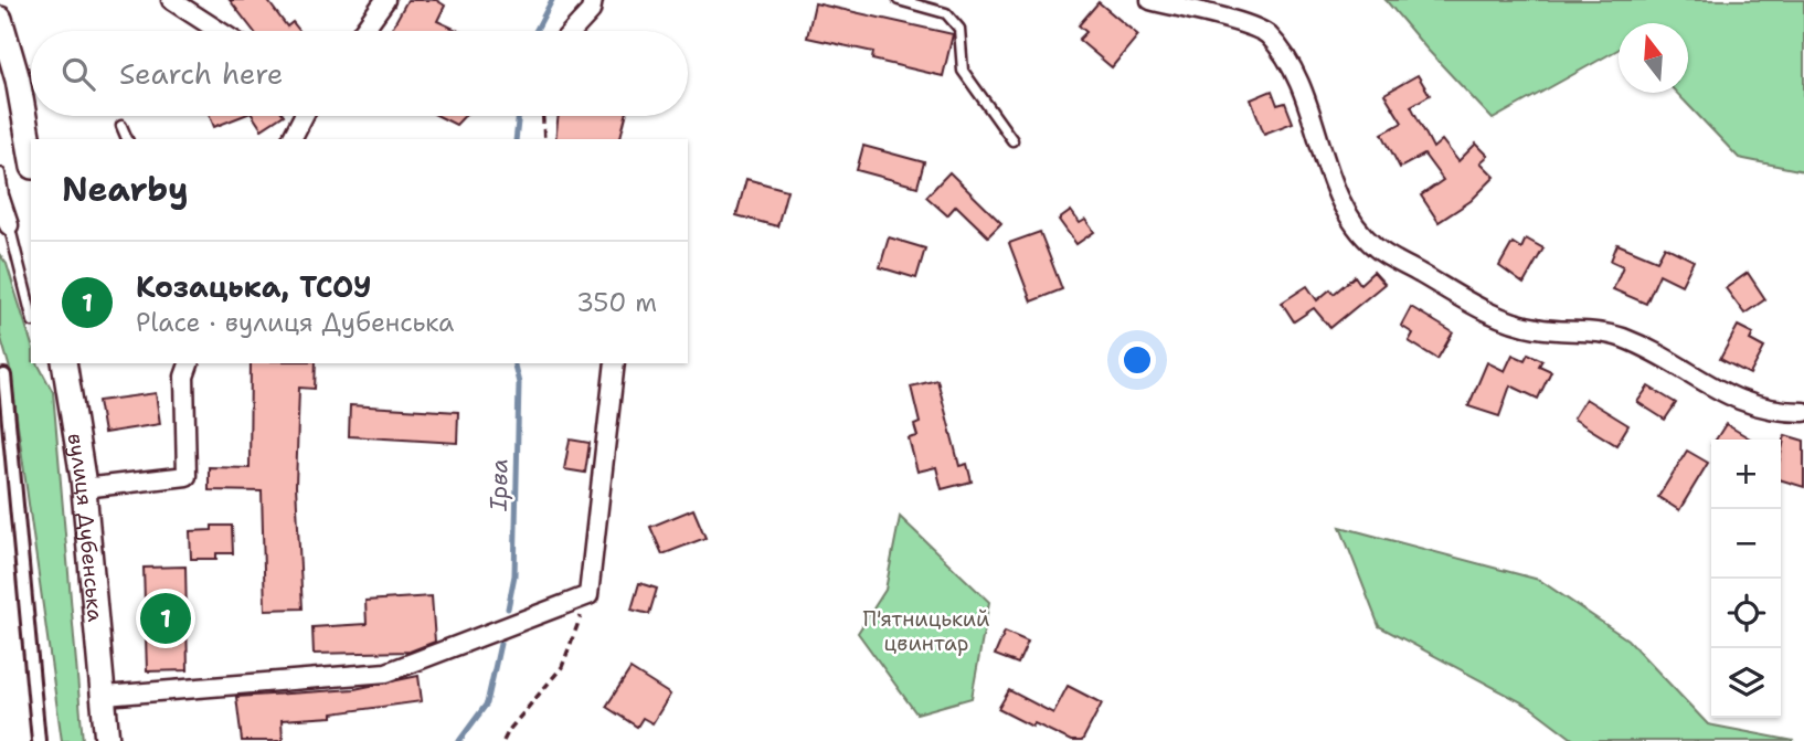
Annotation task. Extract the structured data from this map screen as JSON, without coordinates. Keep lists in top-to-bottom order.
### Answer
{
  "streets": {
    "main road": ["вулиця Дубенська"]
  },
  "water": ["Ірва"],
  "parks": ["П'ятницький цвинтар"],
  "north": "top",
  "page": {
    "search": "Search here",
    "heading": "Nearby",
    "list": [
      {
        "mark": "1",
        "name": "Козацька, ТСОУ",
        "note": "Place · вулиця Дубенська",
        "value": "350 m"
      }
    ],
    "map_buttons": ["+", "−"],
    "pins": "1"
  }
}
